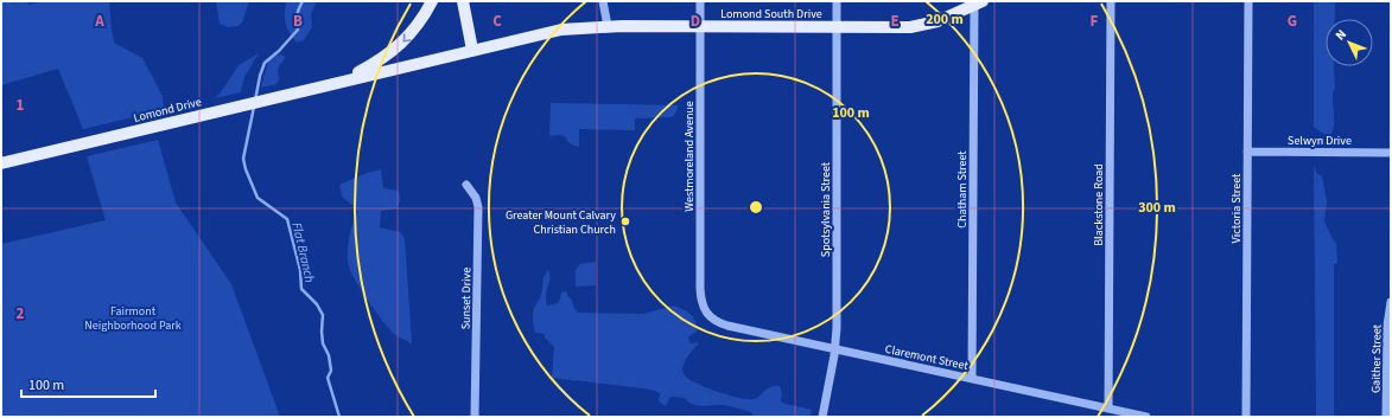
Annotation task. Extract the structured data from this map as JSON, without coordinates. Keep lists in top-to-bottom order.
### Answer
{
  "streets": {
    "main road": ["Lomond South Drive", "Lomond Drive"],
    "street": [
      "Selwyn Drive",
      "Westmoreland Avenue",
      "Chatham Street",
      "Blackstone Road",
      "Victoria Street",
      "Spotsylvania Street",
      "Sunset Drive",
      "Claremont Street",
      "Gaither Street"
    ]
  },
  "crossings": [
    ["Lomond South Drive", "Lomond Drive"],
    ["Lomond South Drive", "Westmoreland Avenue"],
    ["Lomond South Drive", "Chatham Street"],
    ["Lomond South Drive", "Spotsylvania Street"],
    ["Selwyn Drive", "Victoria Street"],
    ["Westmoreland Avenue", "Claremont Street"],
    ["Chatham Street", "Claremont Street"],
    ["Blackstone Road", "Claremont Street"],
    ["Spotsylvania Street", "Claremont Street"]
  ],
  "water": ["Flat Branch"],
  "parks": ["Fairmont Neighborhood Park"],
  "places": ["Greater Mount Calvary Christian Church"],
  "scale_bar": "100 m",
  "north": "top left",
  "grid": {
    "columns": [
      "A",
      "B",
      "C",
      "D",
      "E",
      "F",
      "G"
    ],
    "rows": ["1", "2"]
  },
  "rings": ["200 m", "100 m", "300 m"]
}
